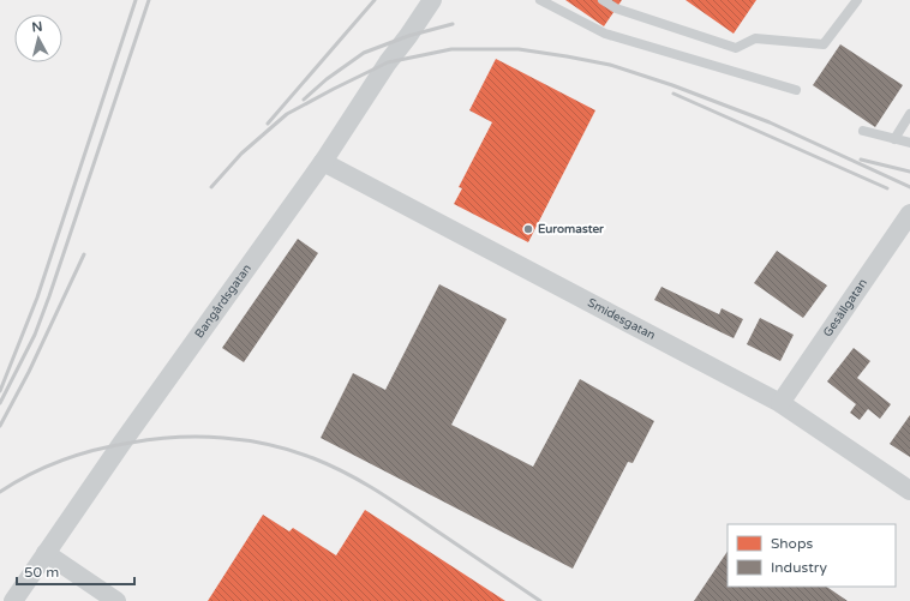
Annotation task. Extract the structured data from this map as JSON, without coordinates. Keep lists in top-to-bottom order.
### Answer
{
  "streets": {
    "street": ["Bangårdsgatan", "Gesällgatan", "Smidesgatan"]
  },
  "crossings": [
    ["Bangårdsgatan", "Smidesgatan"],
    ["Gesällgatan", "Smidesgatan"]
  ],
  "places": ["Euromaster"],
  "legend": ["Shops", "Industry"],
  "scale_bar": "50 m",
  "north": "top"
}
